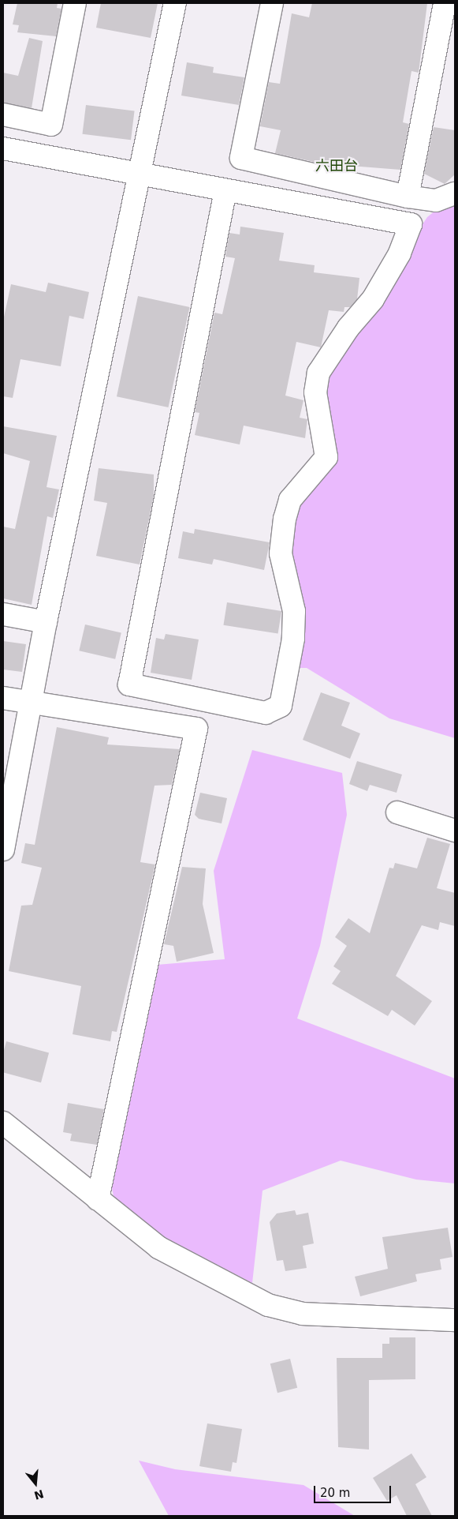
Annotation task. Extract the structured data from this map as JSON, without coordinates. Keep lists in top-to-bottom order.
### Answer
{
  "districts": ["六田台"],
  "scale_bar": "20 m",
  "north": "bottom"
}
